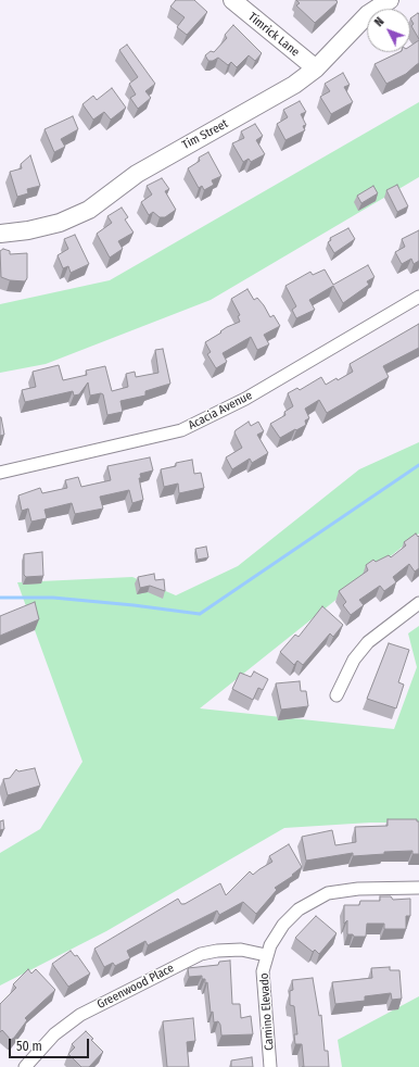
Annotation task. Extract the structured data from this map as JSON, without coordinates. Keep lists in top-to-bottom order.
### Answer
{
  "streets": {
    "street": [
      "Timrick Lane",
      "Tim Street",
      "Acacia Avenue",
      "Greenwood Place",
      "Camino Elevado"
    ]
  },
  "crossings": [
    ["Timrick Lane", "Tim Street"],
    ["Greenwood Place", "Camino Elevado"]
  ],
  "scale_bar": "50 m",
  "north": "top left"
}
